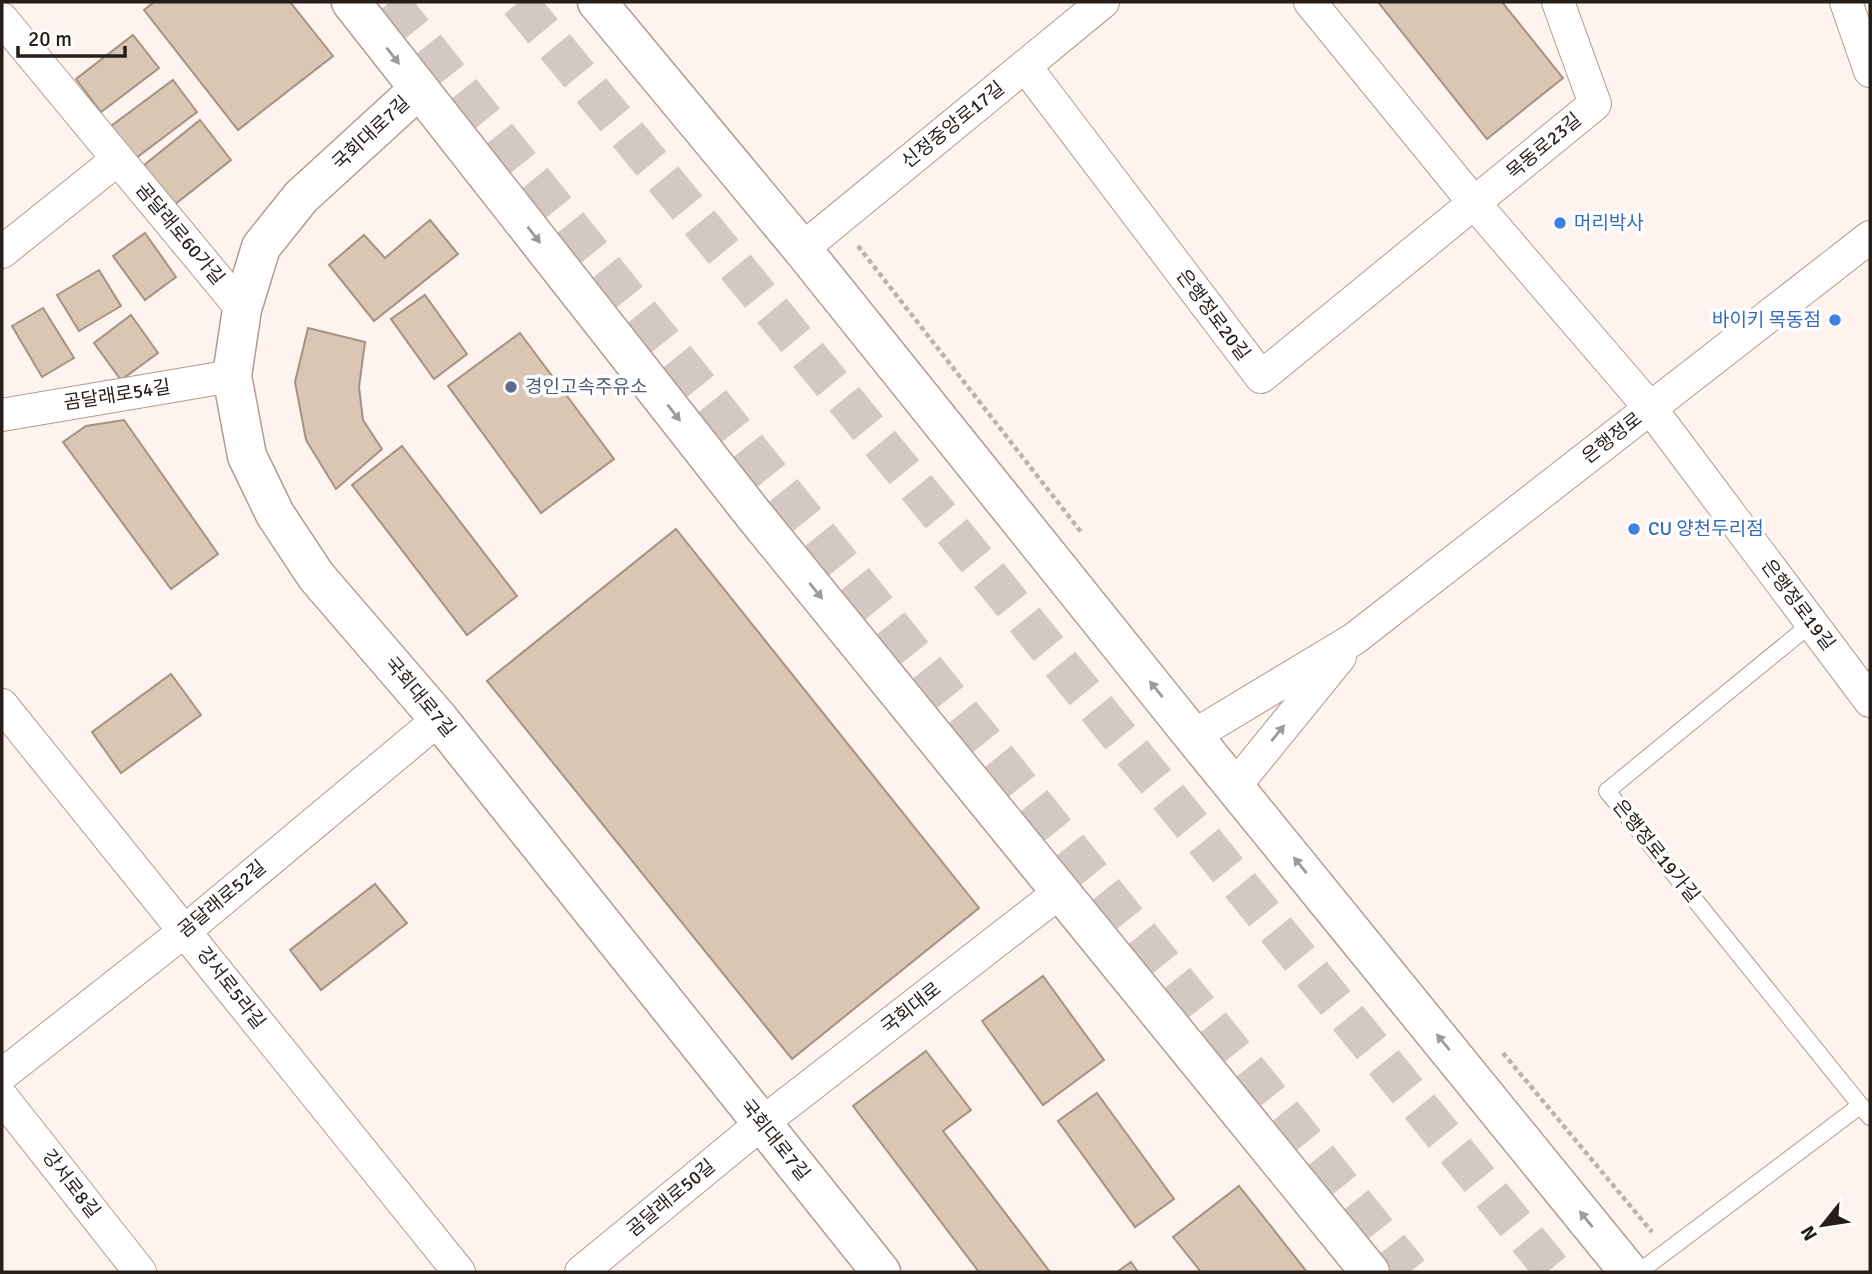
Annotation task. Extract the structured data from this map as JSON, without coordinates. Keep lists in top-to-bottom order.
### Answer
{
  "streets": {
    "main road": ["국회대로7길"],
    "street": [
      "신정중앙로17길",
      "목동로23길",
      "곰달래로60가길",
      "은행정로20길",
      "곰달래로54길",
      "은행정로",
      "은행정로19길",
      "곰달래로52길",
      "강서로5라길",
      "국회대로",
      "강서로8길",
      "곰달래로50길"
    ],
    "lane": ["은행정로19가길"]
  },
  "crossings": [
    ["신정중앙로17길", "은행정로20길"],
    ["국회대로7길", "곰달래로60가길"],
    ["국회대로7길", "곰달래로54길"],
    ["국회대로7길", "곰달래로52길"],
    ["국회대로7길", "국회대로"],
    ["국회대로7길", "곰달래로50길"],
    ["목동로23길", "은행정로20길"],
    ["은행정로", "은행정로19길"],
    ["은행정로19길", "은행정로19가길"],
    ["곰달래로52길", "강서로5라길"],
    ["국회대로", "곰달래로50길"]
  ],
  "places": [
    "머리박사",
    "바이키 목동점",
    "경인고속주유소",
    "CU 양천두리점"
  ],
  "scale_bar": "20 m",
  "north": "bottom left"
}
